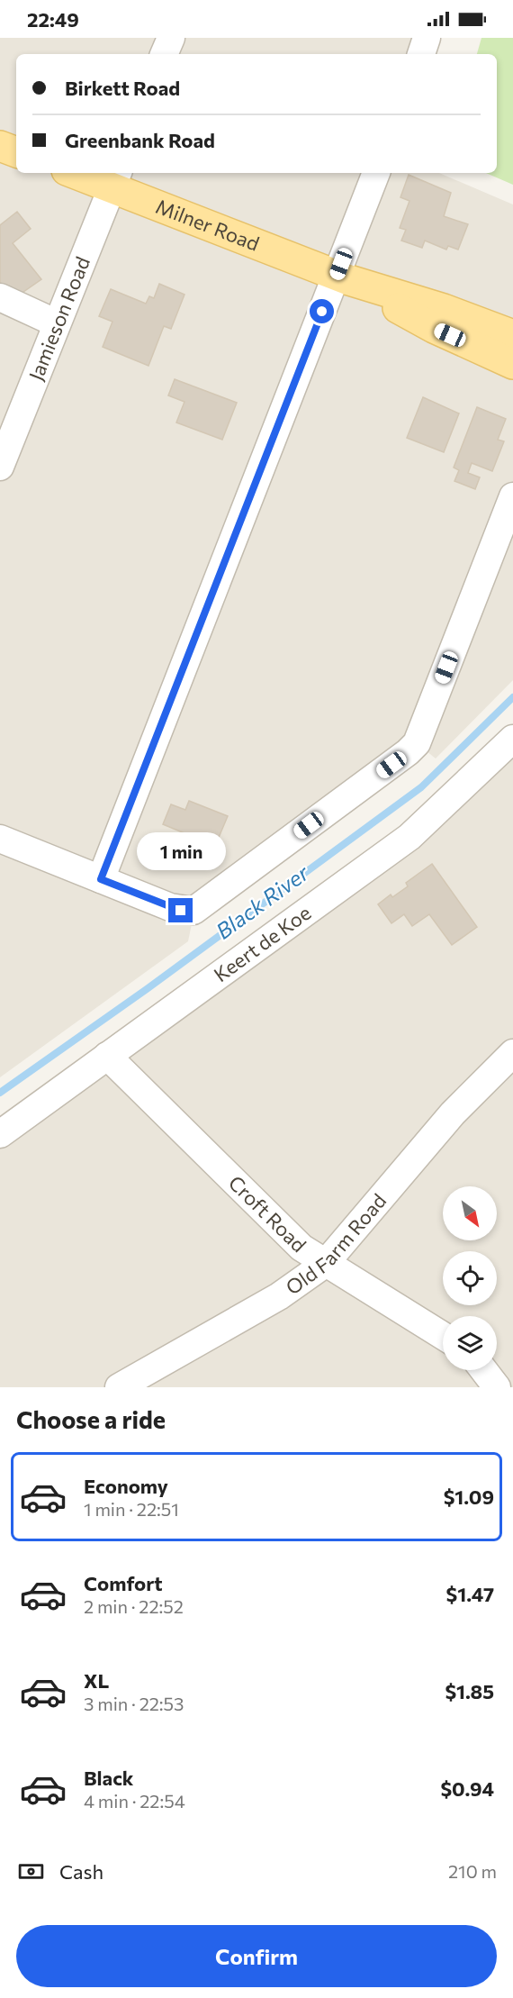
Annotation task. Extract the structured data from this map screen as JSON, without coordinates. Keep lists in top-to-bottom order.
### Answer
{
  "streets": {
    "main road": ["Milner Road"],
    "street": [
      "Jamieson Road",
      "Keert de Koe",
      "Croft Road",
      "Old Farm Road"
    ]
  },
  "crossings": [
    ["Milner Road", "Jamieson Road"],
    ["Keert de Koe", "Croft Road"],
    ["Croft Road", "Old Farm Road"]
  ],
  "water": ["Black River"],
  "north": "bottom right",
  "page": {
    "status": "22:49",
    "banner": ["Birkett Road", "Greenbank Road"],
    "bubble": "1 min",
    "heading": "Choose a ride",
    "list": [
      {
        "name": "Economy",
        "note": "1 min · 22:51",
        "value": "$1.09"
      },
      {
        "name": "Comfort",
        "note": "2 min · 22:52",
        "value": "$1.47"
      },
      {
        "name": "XL",
        "note": "3 min · 22:53",
        "value": "$1.85"
      },
      {
        "name": "Black",
        "note": "4 min · 22:54",
        "value": "$0.94"
      }
    ],
    "pay": ["Cash", "210 m"],
    "buttons": "Confirm"
  }
}
